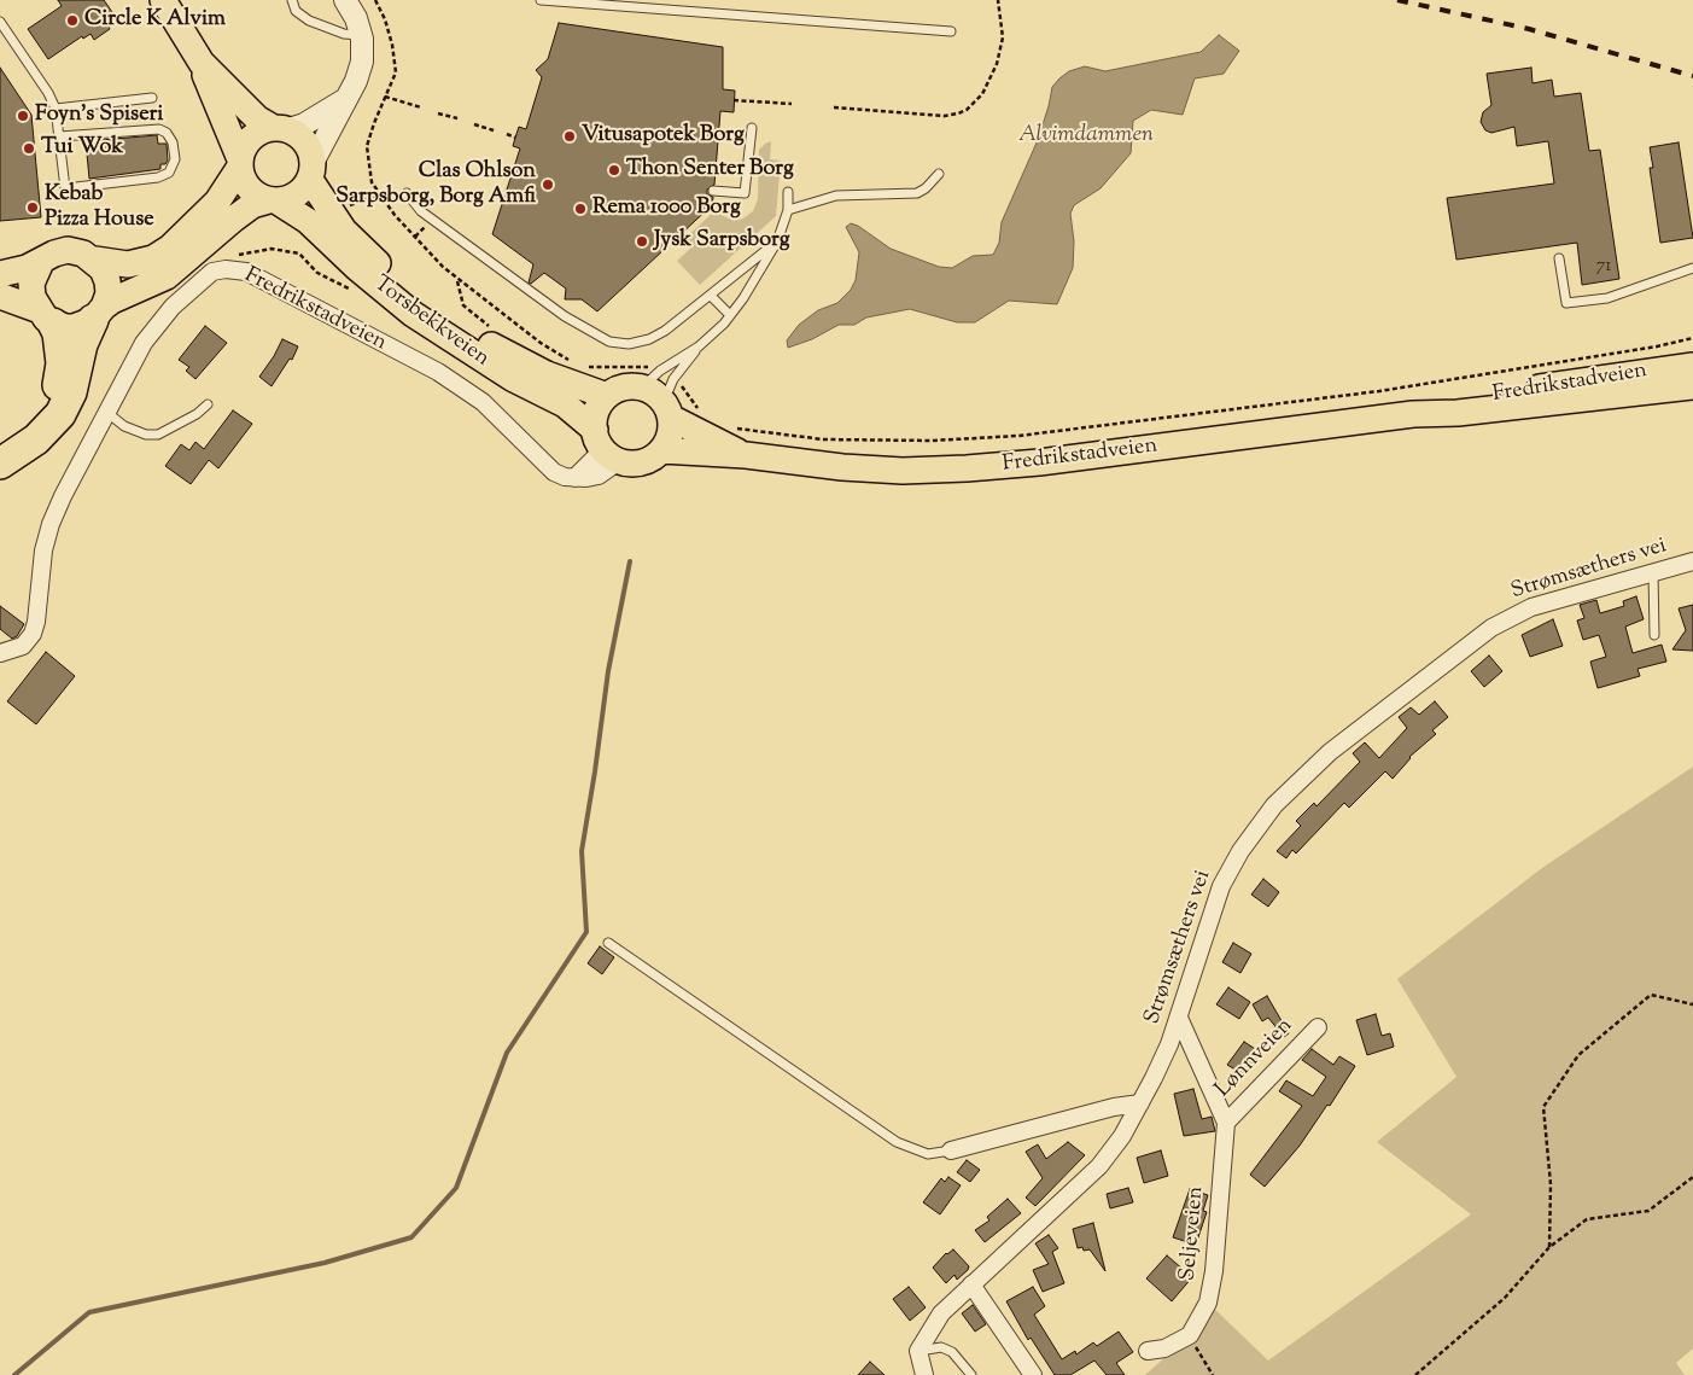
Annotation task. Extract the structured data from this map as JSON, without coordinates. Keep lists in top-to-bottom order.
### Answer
{
  "streets": {
    "main road": ["Fredrikstadveien", "Torsbekkveien"],
    "street": ["Strømsæthers vei", "Lønnveien", "Seljeveien"]
  },
  "crossings": [
    ["Fredrikstadveien", "Torsbekkveien"],
    ["Lønnveien", "Seljeveien"]
  ],
  "water": ["Alvimdammen"],
  "places": [
    "Circle K Alvim",
    "Foyn's Spiseri",
    "Vitusapotek Borg",
    "Tui Wok",
    "Thon Senter Borg",
    "Clas Ohlson Sarpsborg, Borg Amfi",
    "Kebab Pizza House",
    "Rema 1000 Borg",
    "Jysk Sarpsborg"
  ],
  "house_numbers": ["71"]
}
